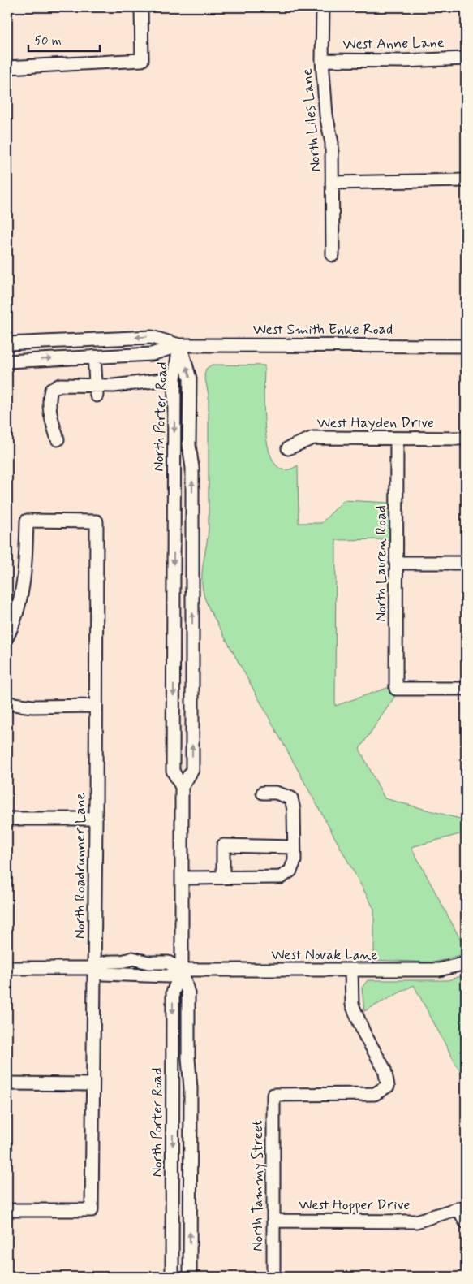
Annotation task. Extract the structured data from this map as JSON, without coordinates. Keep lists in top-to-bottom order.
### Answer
{
  "streets": {
    "street": [
      "West Anne Lane",
      "North Liles Lane",
      "West Smith Enke Road",
      "North Porter Road",
      "West Hayden Drive",
      "North Lauren Road",
      "North Roadrunner Lane",
      "West Novak Lane",
      "North Tammy Street",
      "West Hopper Drive"
    ]
  },
  "crossings": [
    ["West Anne Lane", "North Liles Lane"],
    ["West Smith Enke Road", "North Porter Road"],
    ["North Porter Road", "West Novak Lane"],
    ["West Hayden Drive", "North Lauren Road"],
    ["West Novak Lane", "North Tammy Street"],
    ["North Tammy Street", "West Hopper Drive"]
  ],
  "scale_bar": "50 m"
}
